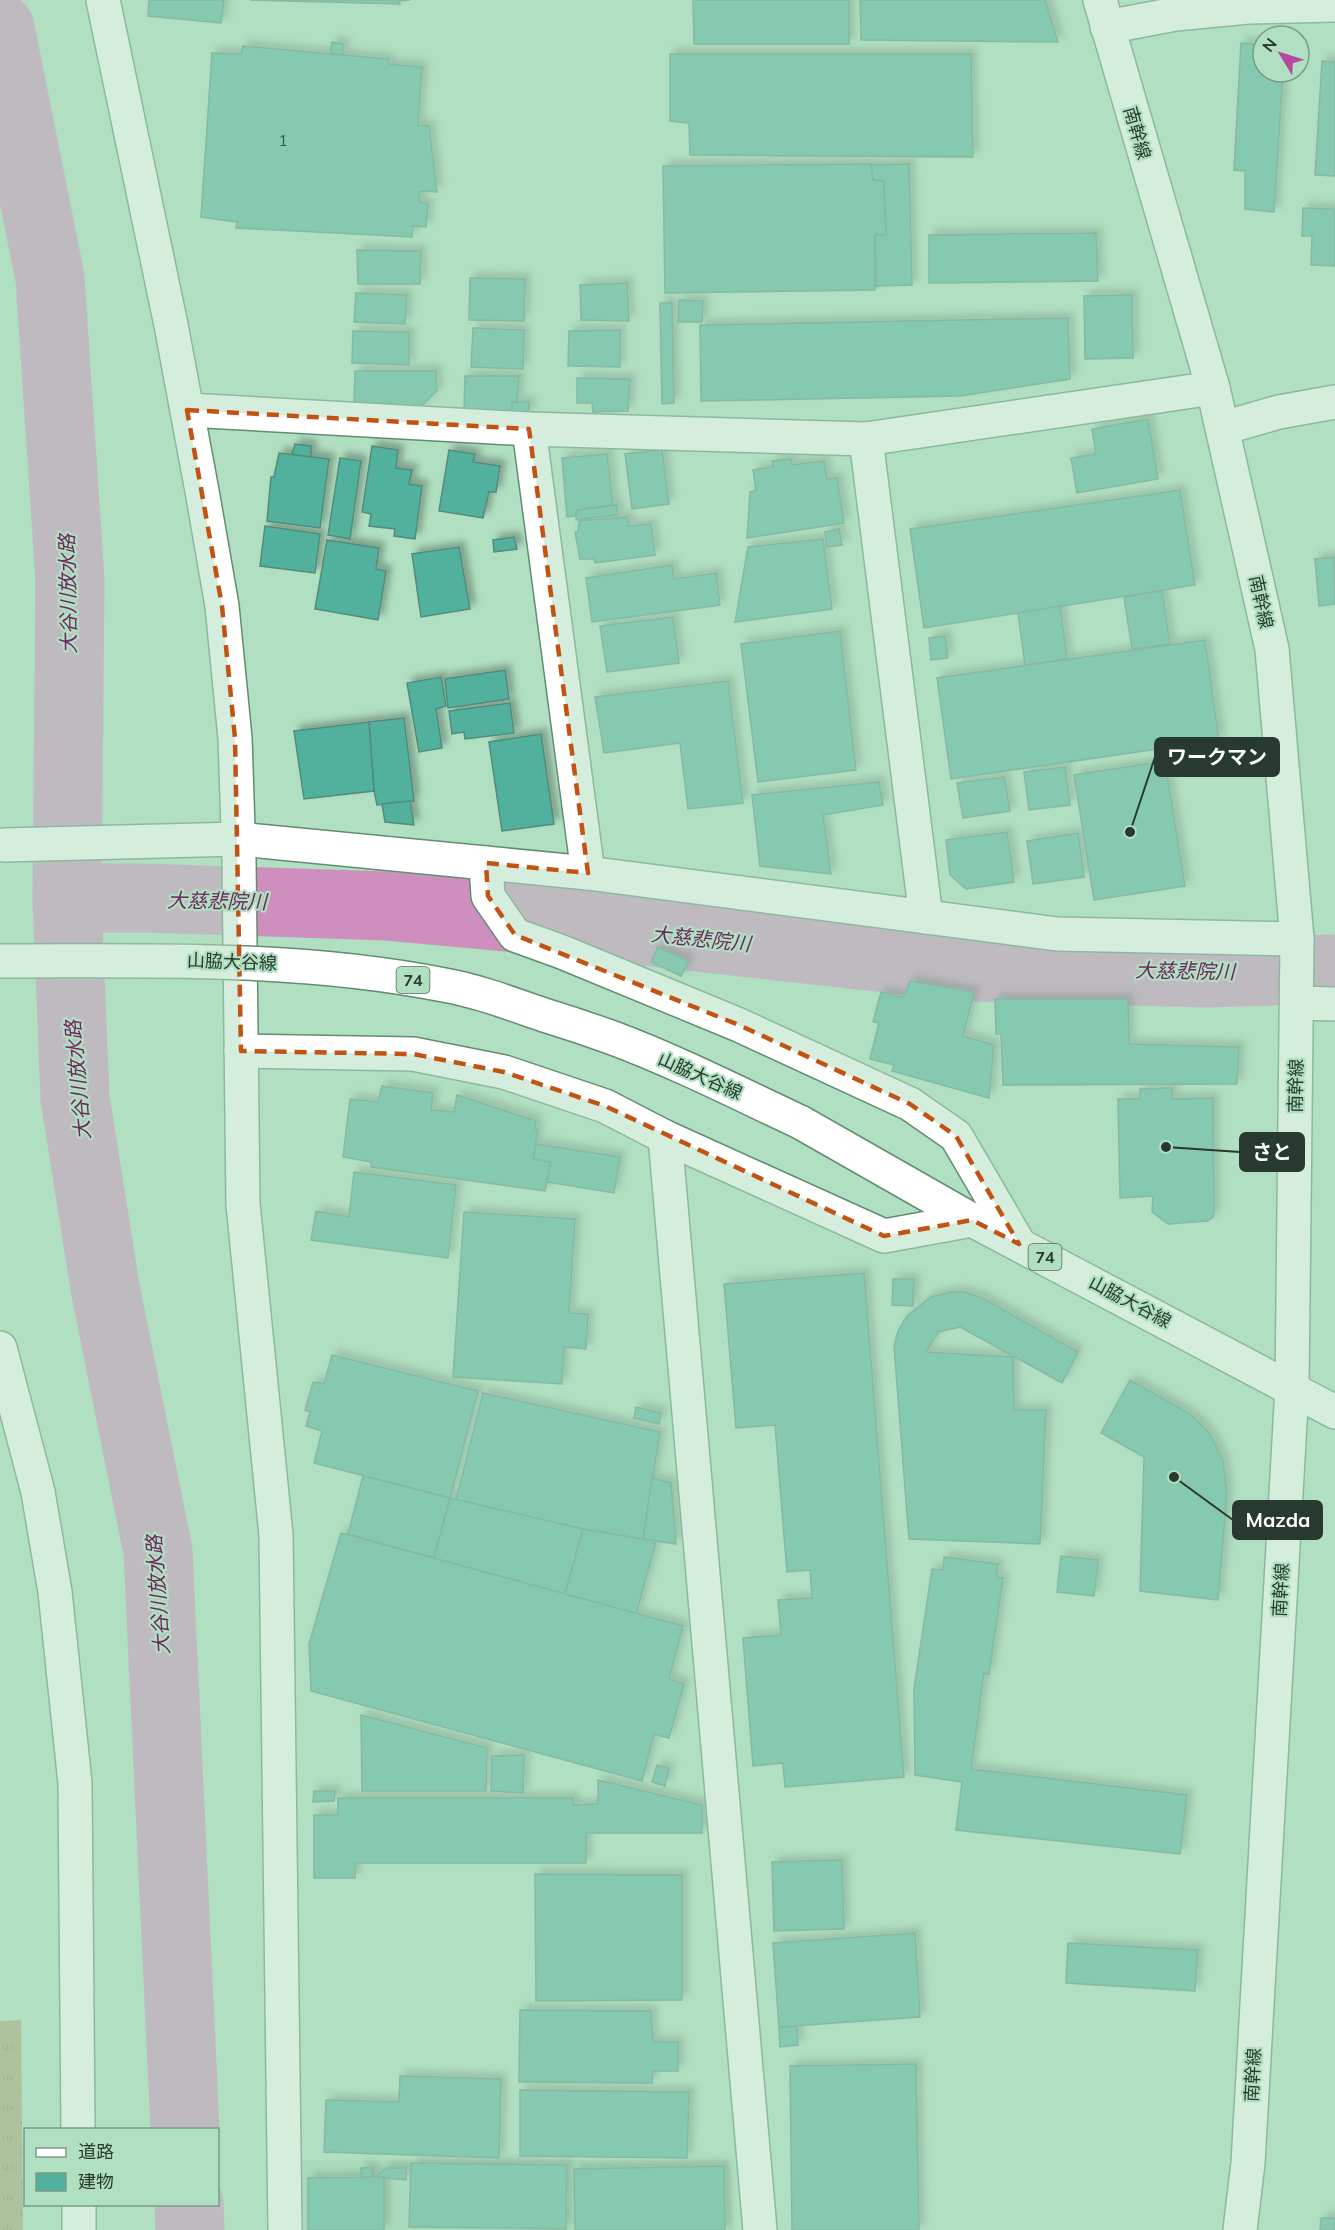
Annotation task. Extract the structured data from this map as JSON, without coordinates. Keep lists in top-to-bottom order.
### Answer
{
  "streets": {
    "street": ["南幹線", "山脇大谷線", "74"]
  },
  "crossings": [
    ["南幹線", "山脇大谷線"]
  ],
  "water": ["大谷川放水路", "大慈悲院川"],
  "places": ["ワークマン", "さと", "Mazda"],
  "house_numbers": ["1"],
  "legend": ["道路", "建物"],
  "north": "top left"
}
